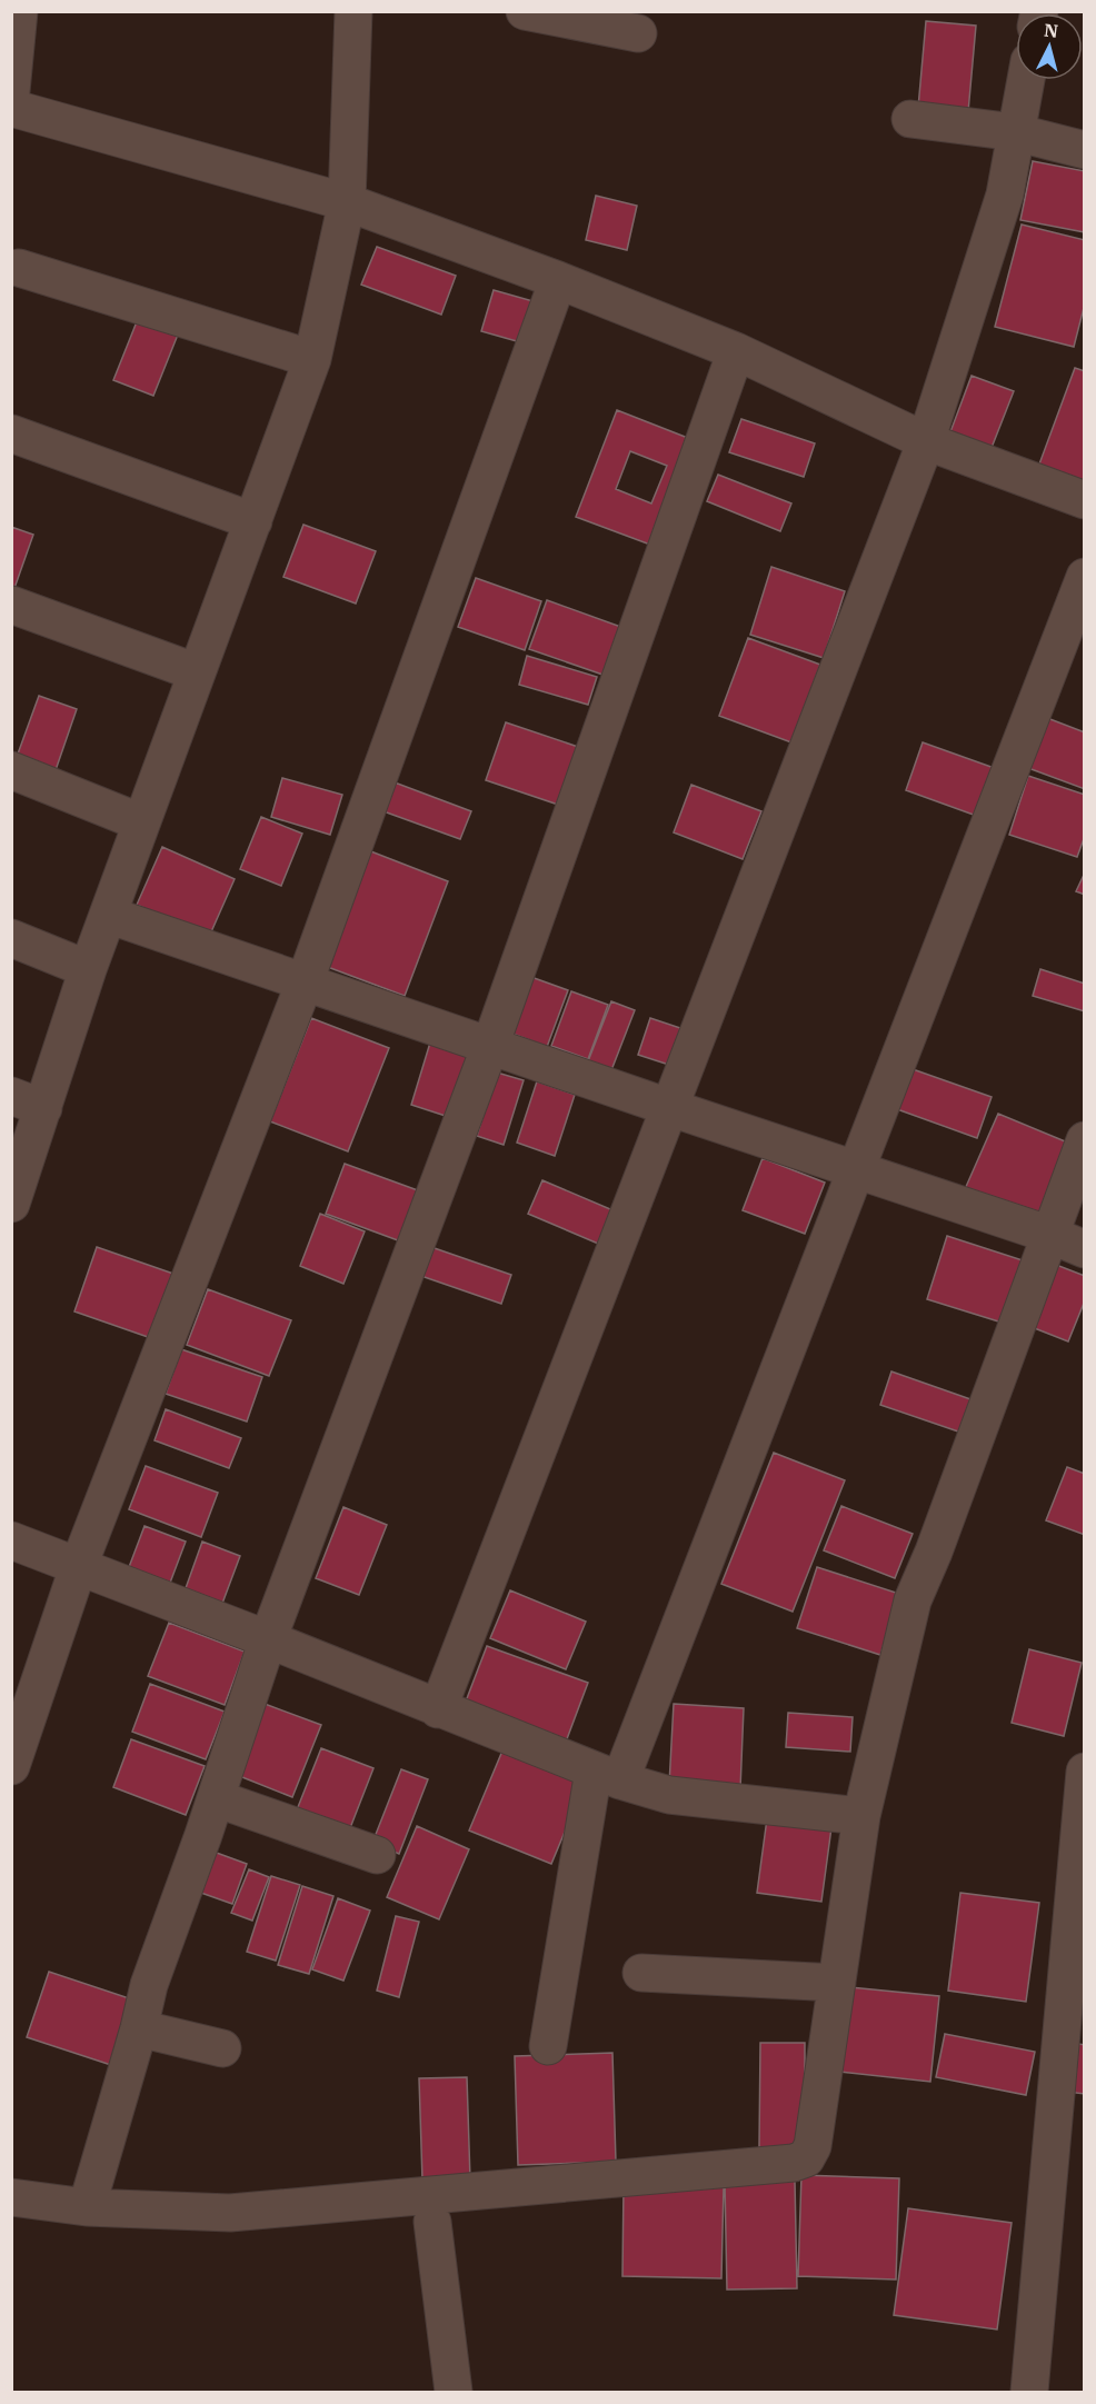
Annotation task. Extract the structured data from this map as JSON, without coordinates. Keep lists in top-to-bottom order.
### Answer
{
  "north": "top"
}
